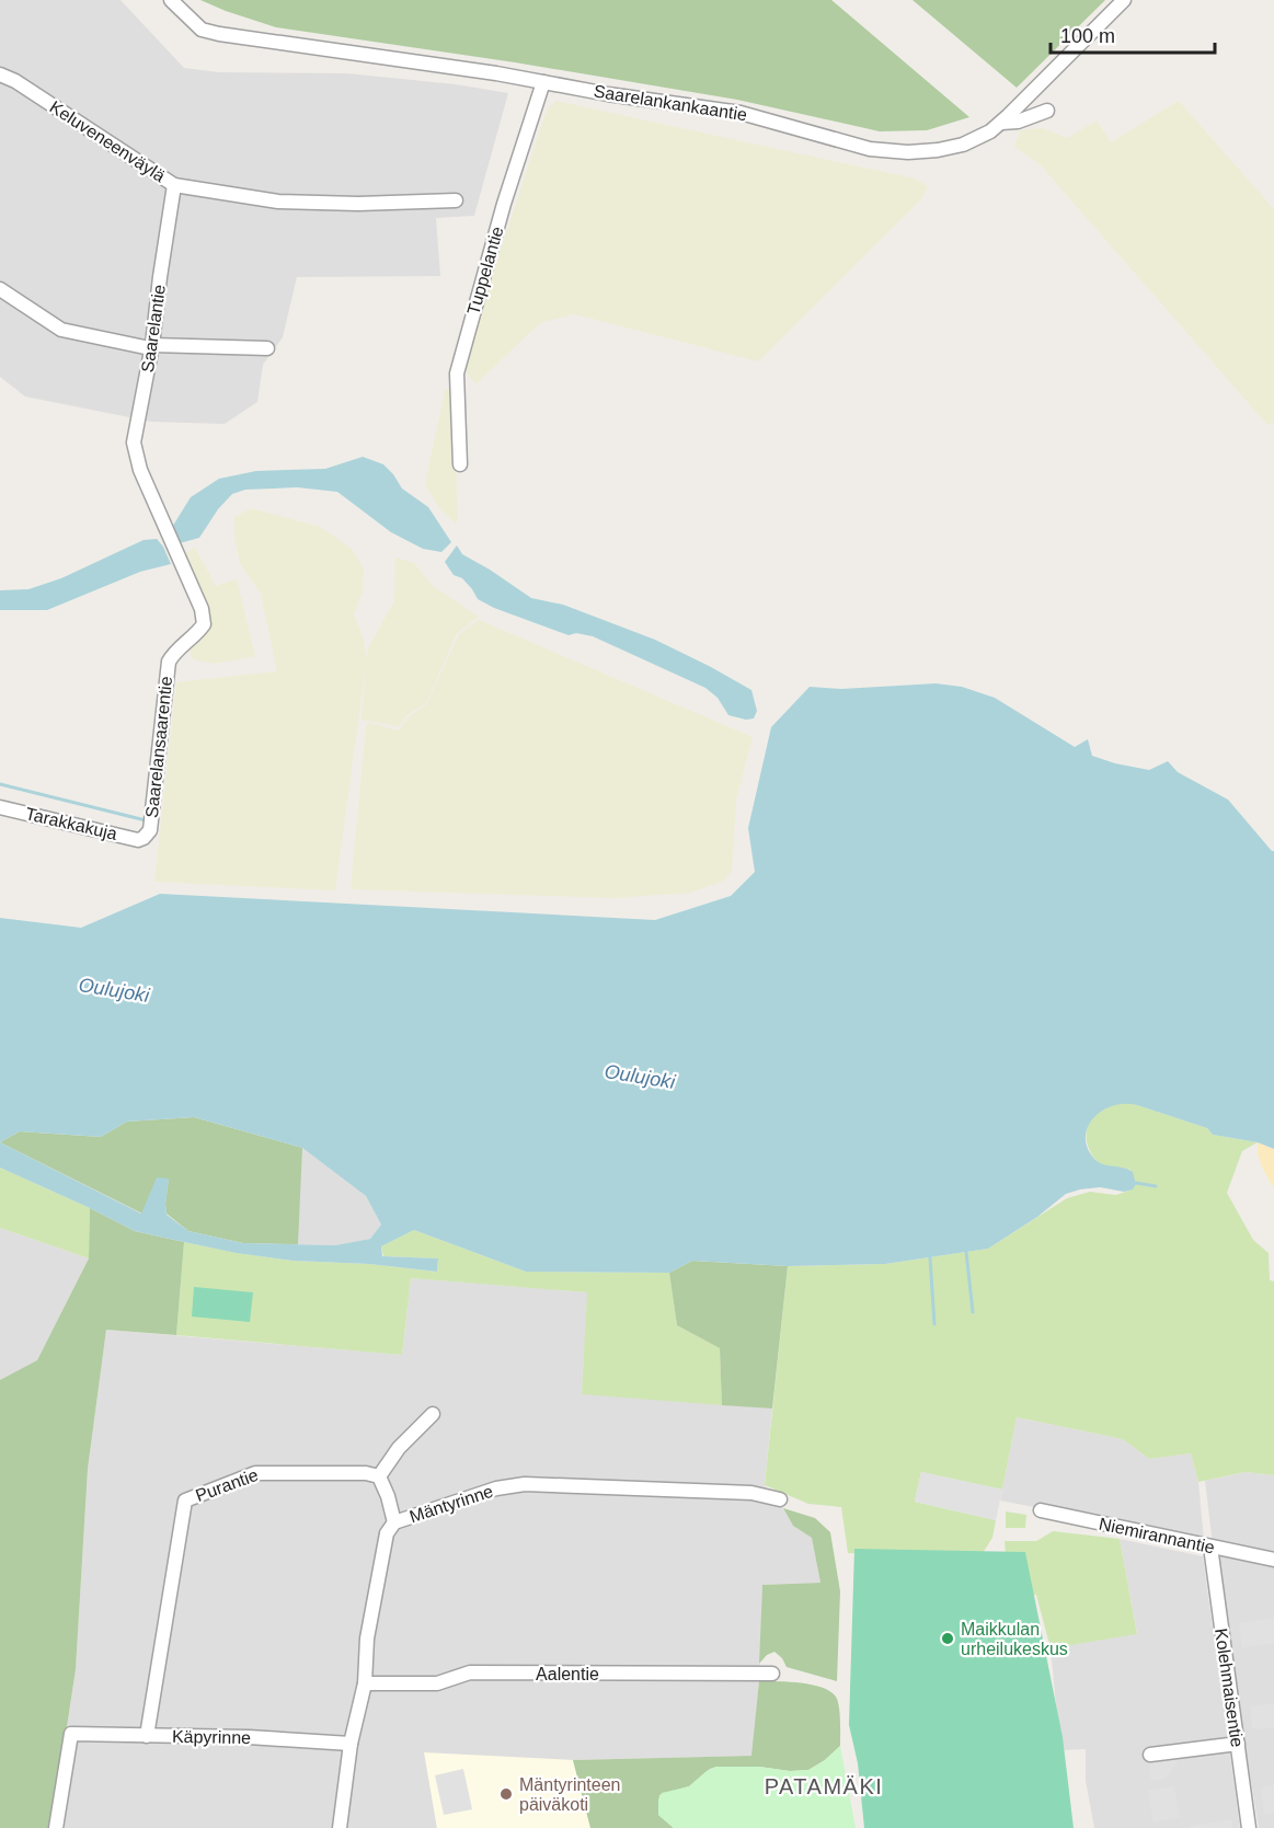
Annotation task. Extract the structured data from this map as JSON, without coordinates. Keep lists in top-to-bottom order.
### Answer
{
  "streets": {
    "street": [
      "Saarelankankaantie",
      "Keluveneenväylä",
      "Tuppelantie",
      "Saarelantie",
      "Saarelansaarentie",
      "Tarakkakuja",
      "Purantie",
      "Mäntyrinne",
      "Niemirannantie",
      "Aalentie",
      "Kolehmaisentie",
      "Käpyrinne"
    ]
  },
  "crossings": [
    ["Saarelankankaantie", "Tuppelantie"],
    ["Keluveneenväylä", "Saarelantie"],
    ["Saarelantie", "Saarelansaarentie"],
    ["Saarelansaarentie", "Tarakkakuja"],
    ["Purantie", "Käpyrinne"],
    ["Mäntyrinne", "Aalentie"],
    ["Mäntyrinne", "Käpyrinne"],
    ["Niemirannantie", "Kolehmaisentie"]
  ],
  "districts": ["PATAMÄKI"],
  "water": ["Oulujoki"],
  "places": ["Maikkulan urheilukeskus", "Mäntyrinteen päiväkoti"],
  "scale_bar": "100 m"
}
